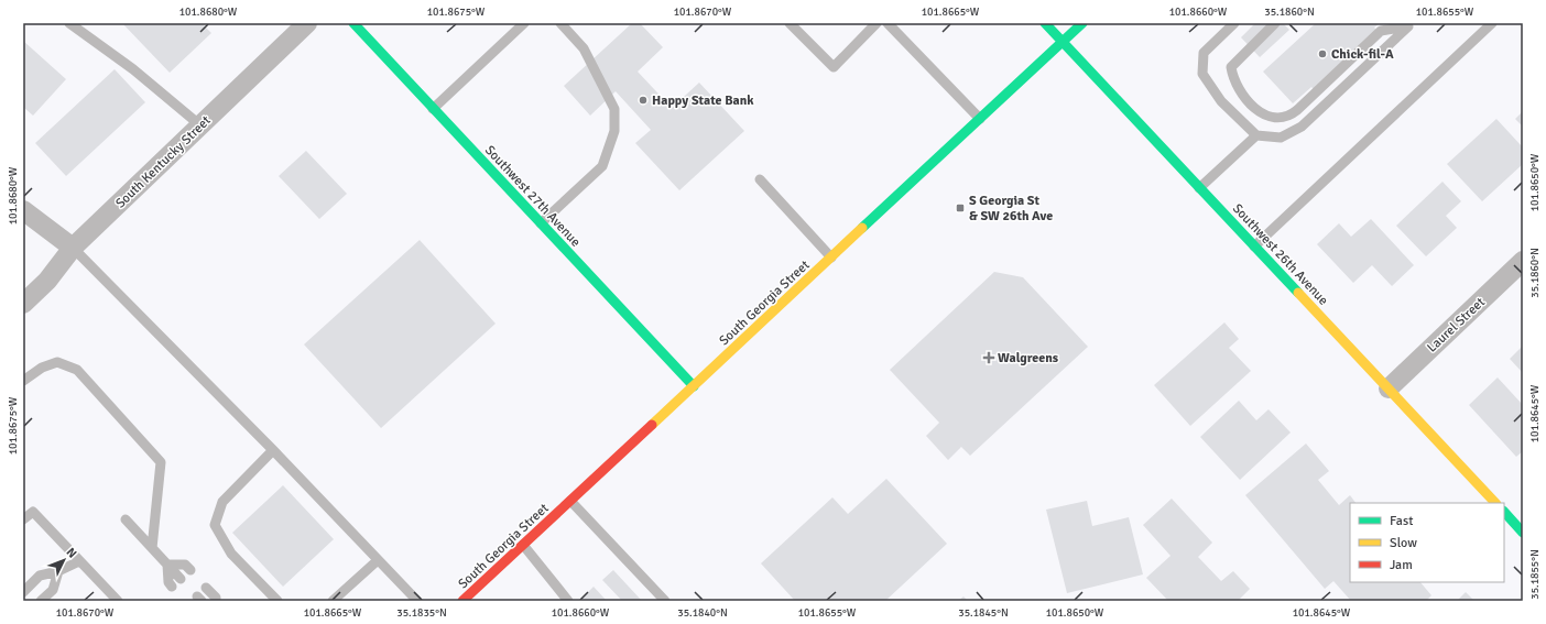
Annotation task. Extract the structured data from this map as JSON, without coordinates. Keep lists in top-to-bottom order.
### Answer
{
  "streets": {
    "main road": ["Southwest 27th Avenue", "Southwest 26th Avenue", "South Georgia Street"],
    "street": ["South Kentucky Street", "Laurel Street"]
  },
  "crossings": [
    ["Southwest 27th Avenue", "South Georgia Street"],
    ["Southwest 26th Avenue", "South Georgia Street"],
    ["Southwest 26th Avenue", "Laurel Street"]
  ],
  "places": {
    "other": ["Chick-fil-A", "Happy State Bank"],
    "transit": ["S Georgia St & SW 26th Ave"],
    "health": ["Walgreens"]
  },
  "legend": ["Fast", "Slow", "Jam"],
  "north": "top right",
  "coordinates": [
    "101.8680°W",
    "101.8675°W",
    "101.8670°W",
    "101.8665°W",
    "101.8660°W",
    "35.1860°N",
    "101.8655°W",
    "101.8650°W",
    "101.8645°W",
    "35.1855°N",
    "35.1835°N",
    "35.1840°N",
    "35.1845°N"
  ]
}
